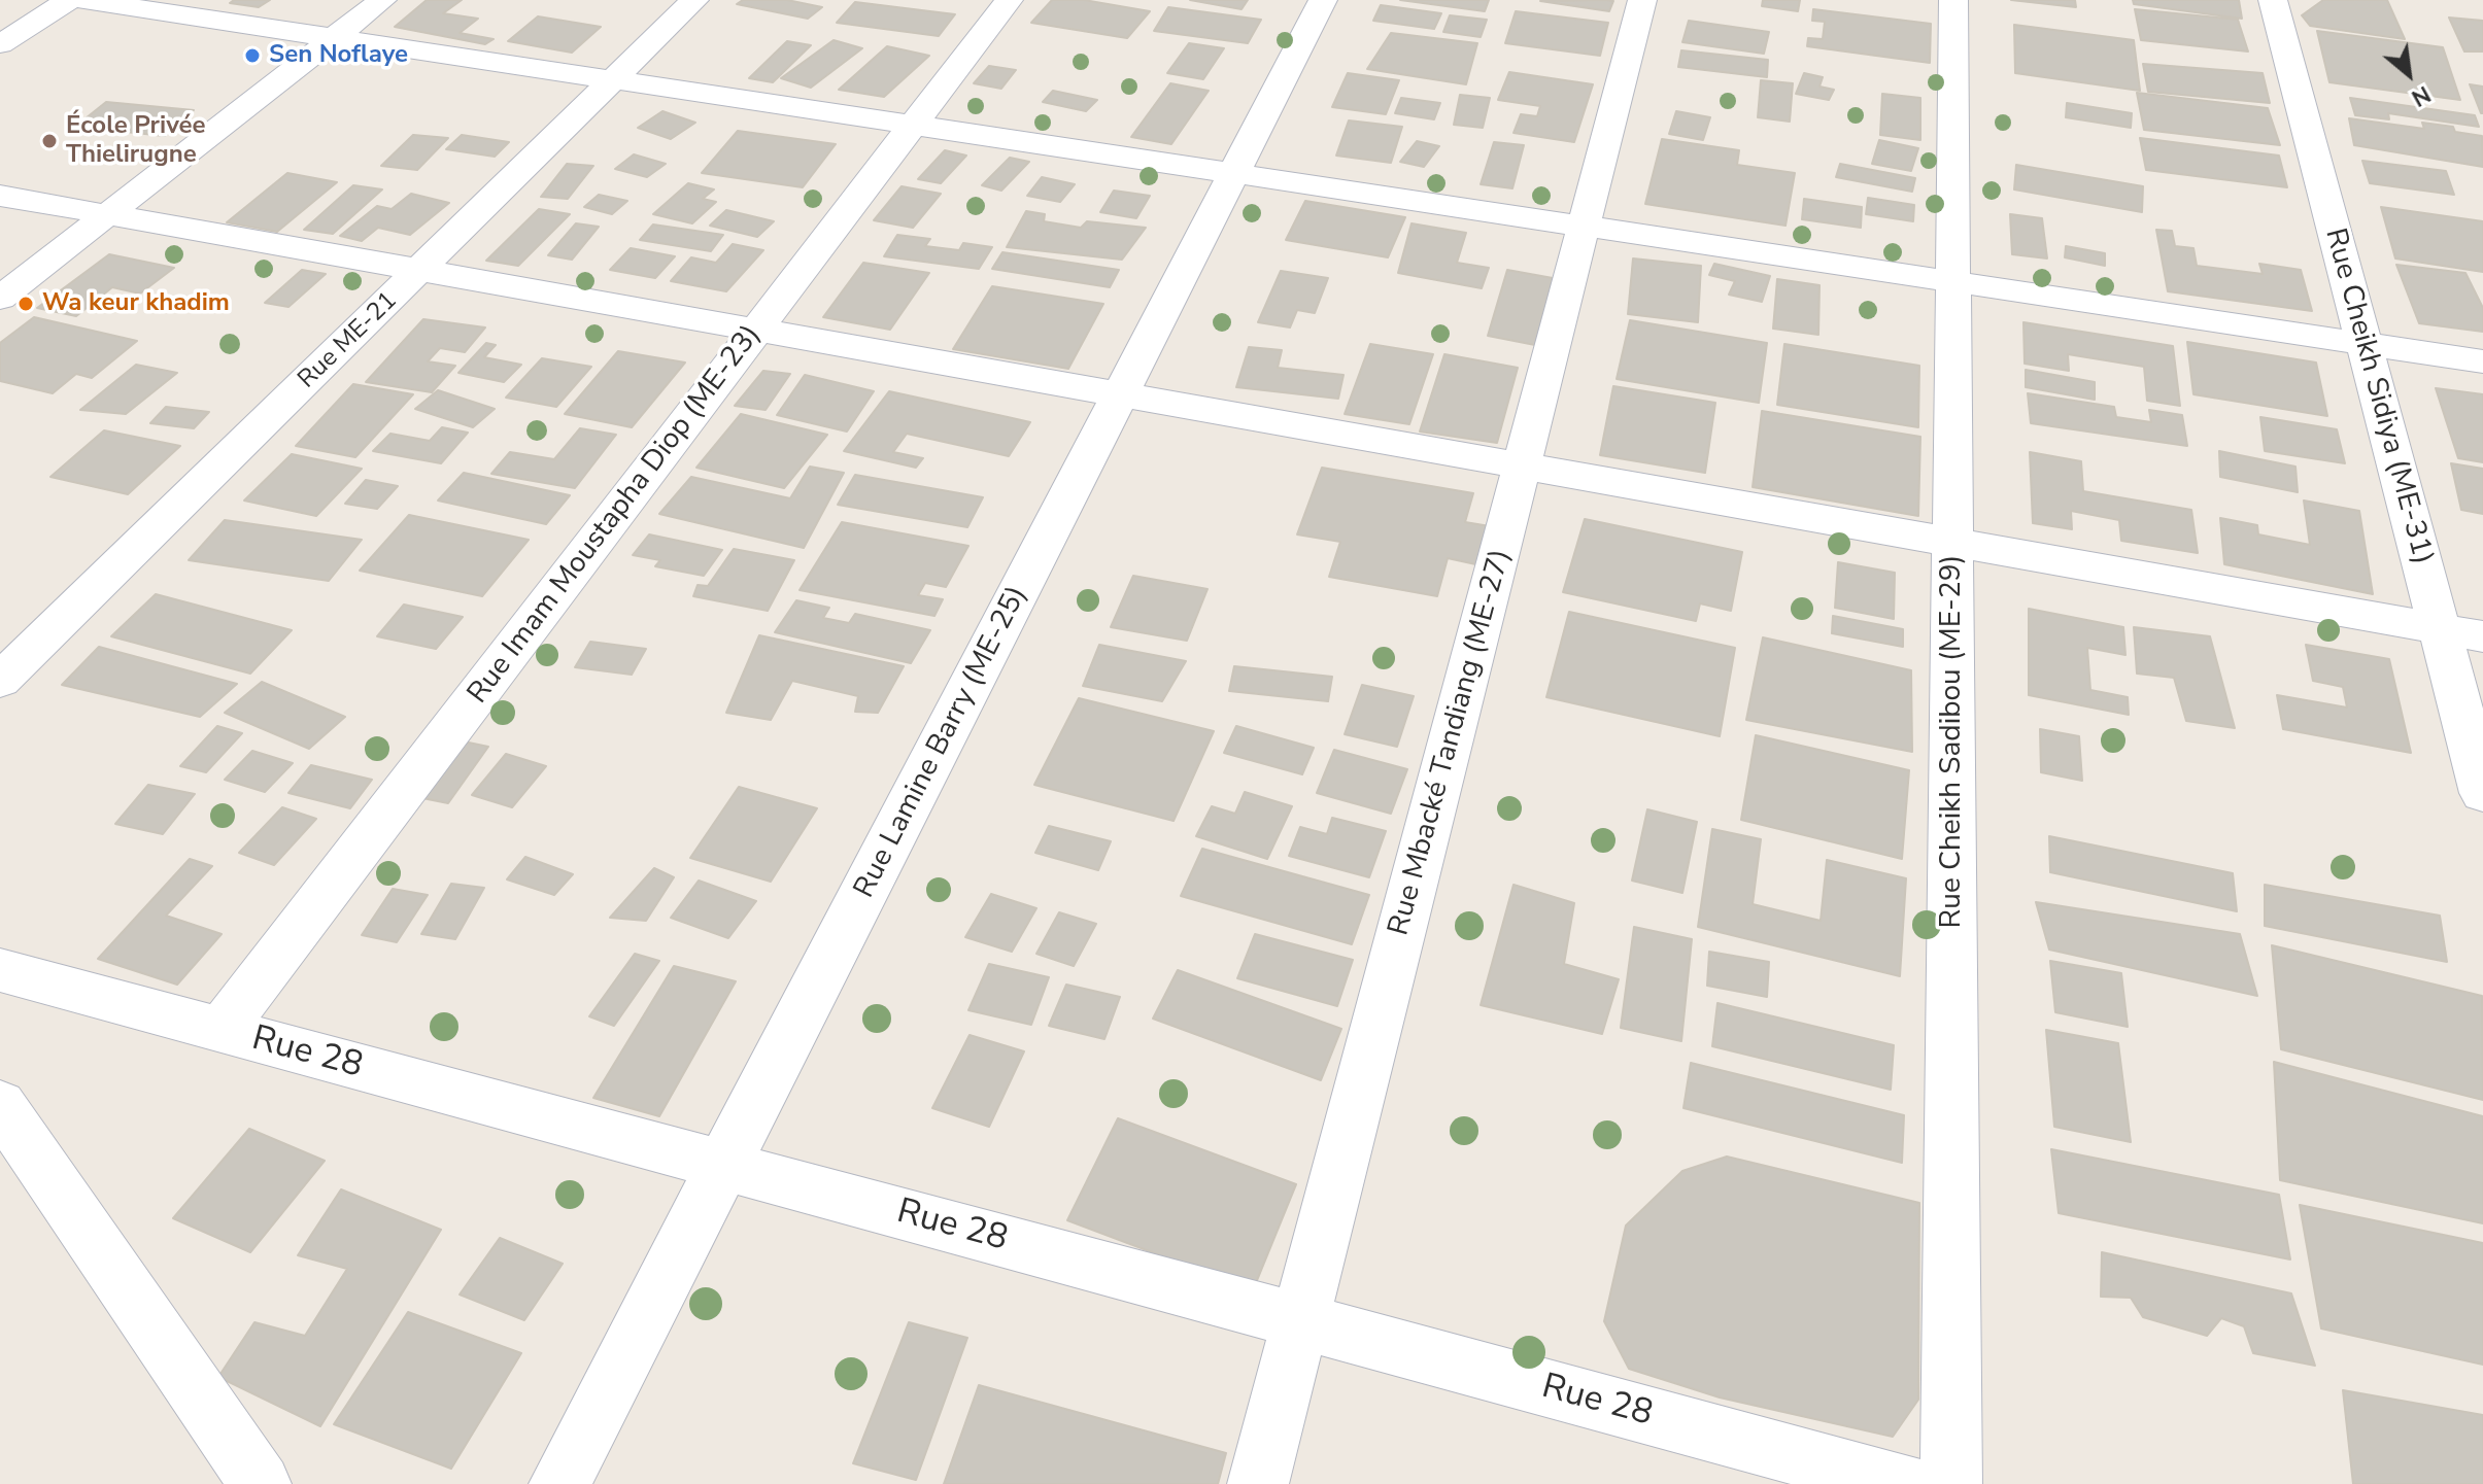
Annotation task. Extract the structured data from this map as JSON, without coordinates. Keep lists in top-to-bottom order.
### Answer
{
  "streets": {
    "street": [
      "Rue ME-21",
      "Rue Cheikh Sidiya (ME-31)",
      "Rue Imam Moustapha Diop (ME-23)",
      "Rue Cheikh Sadibou (ME-29)",
      "Rue Lamine Barry (ME-25)",
      "Rue Mbacké Tandiang (ME-27)",
      "Rue 28"
    ]
  },
  "crossings": [
    ["Rue Imam Moustapha Diop (ME-23)", "Rue 28"],
    ["Rue Lamine Barry (ME-25)", "Rue 28"],
    ["Rue Mbacké Tandiang (ME-27)", "Rue 28"]
  ],
  "places": ["Sen Noflaye", "École Privée Thielirugne", "Wa keur khadim"],
  "north": "bottom right"
}
